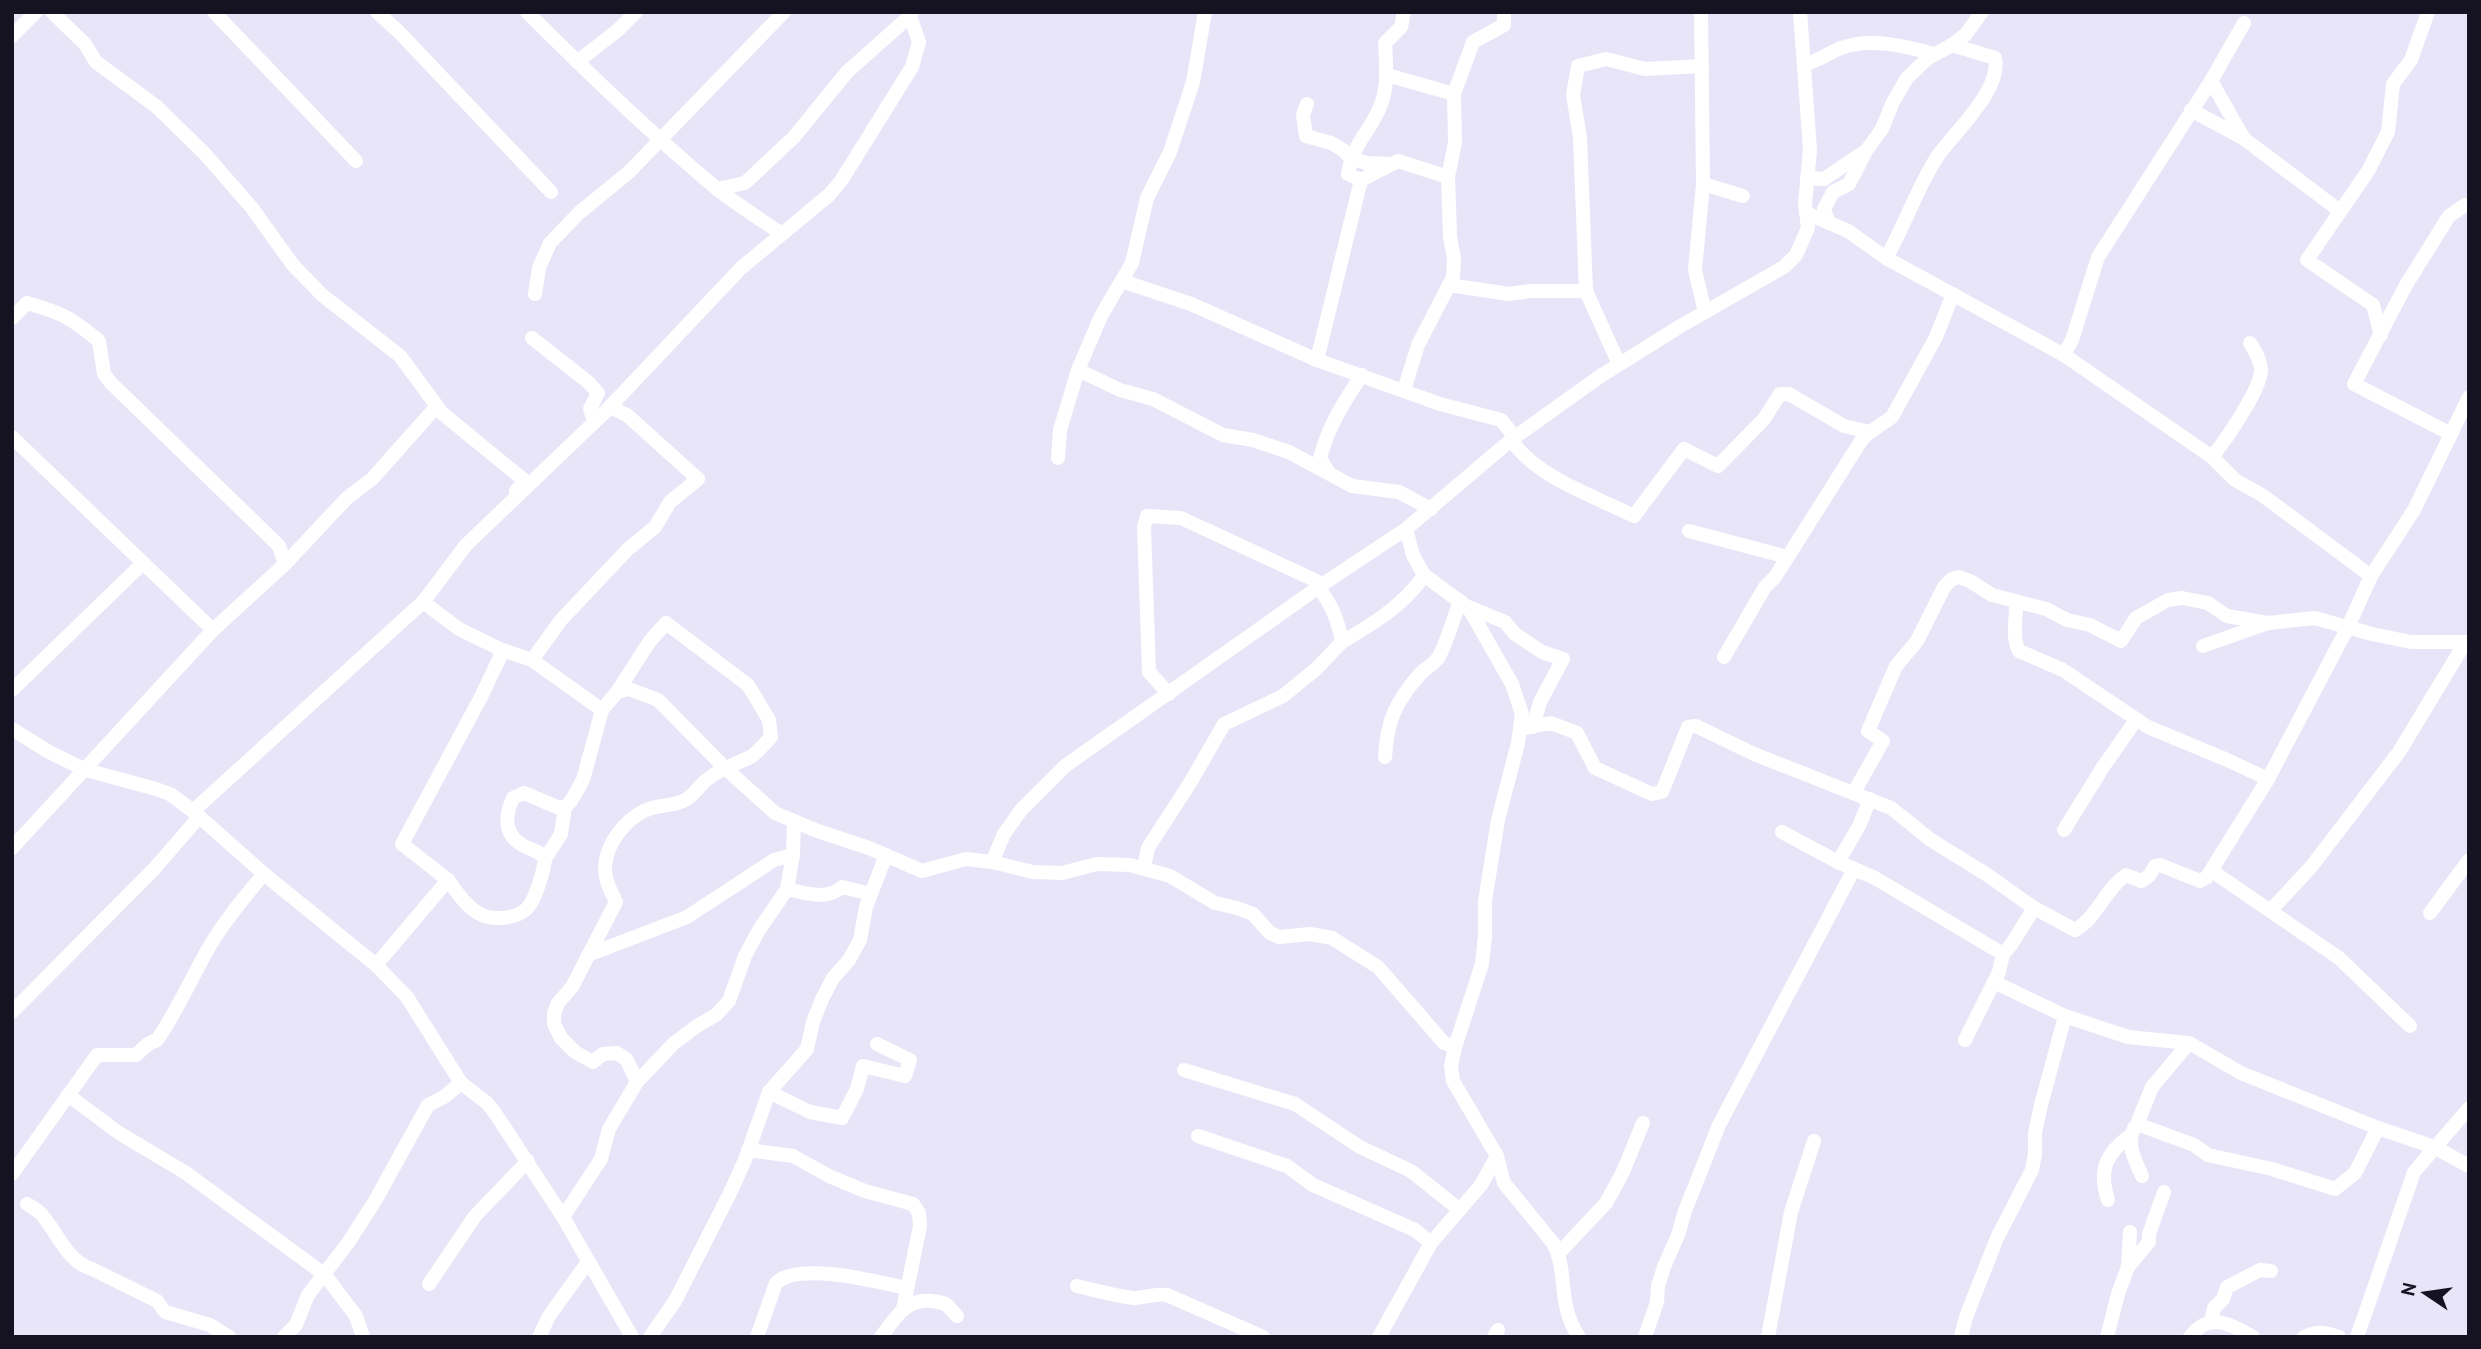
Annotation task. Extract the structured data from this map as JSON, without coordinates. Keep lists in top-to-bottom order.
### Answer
{
  "north": "left"
}
